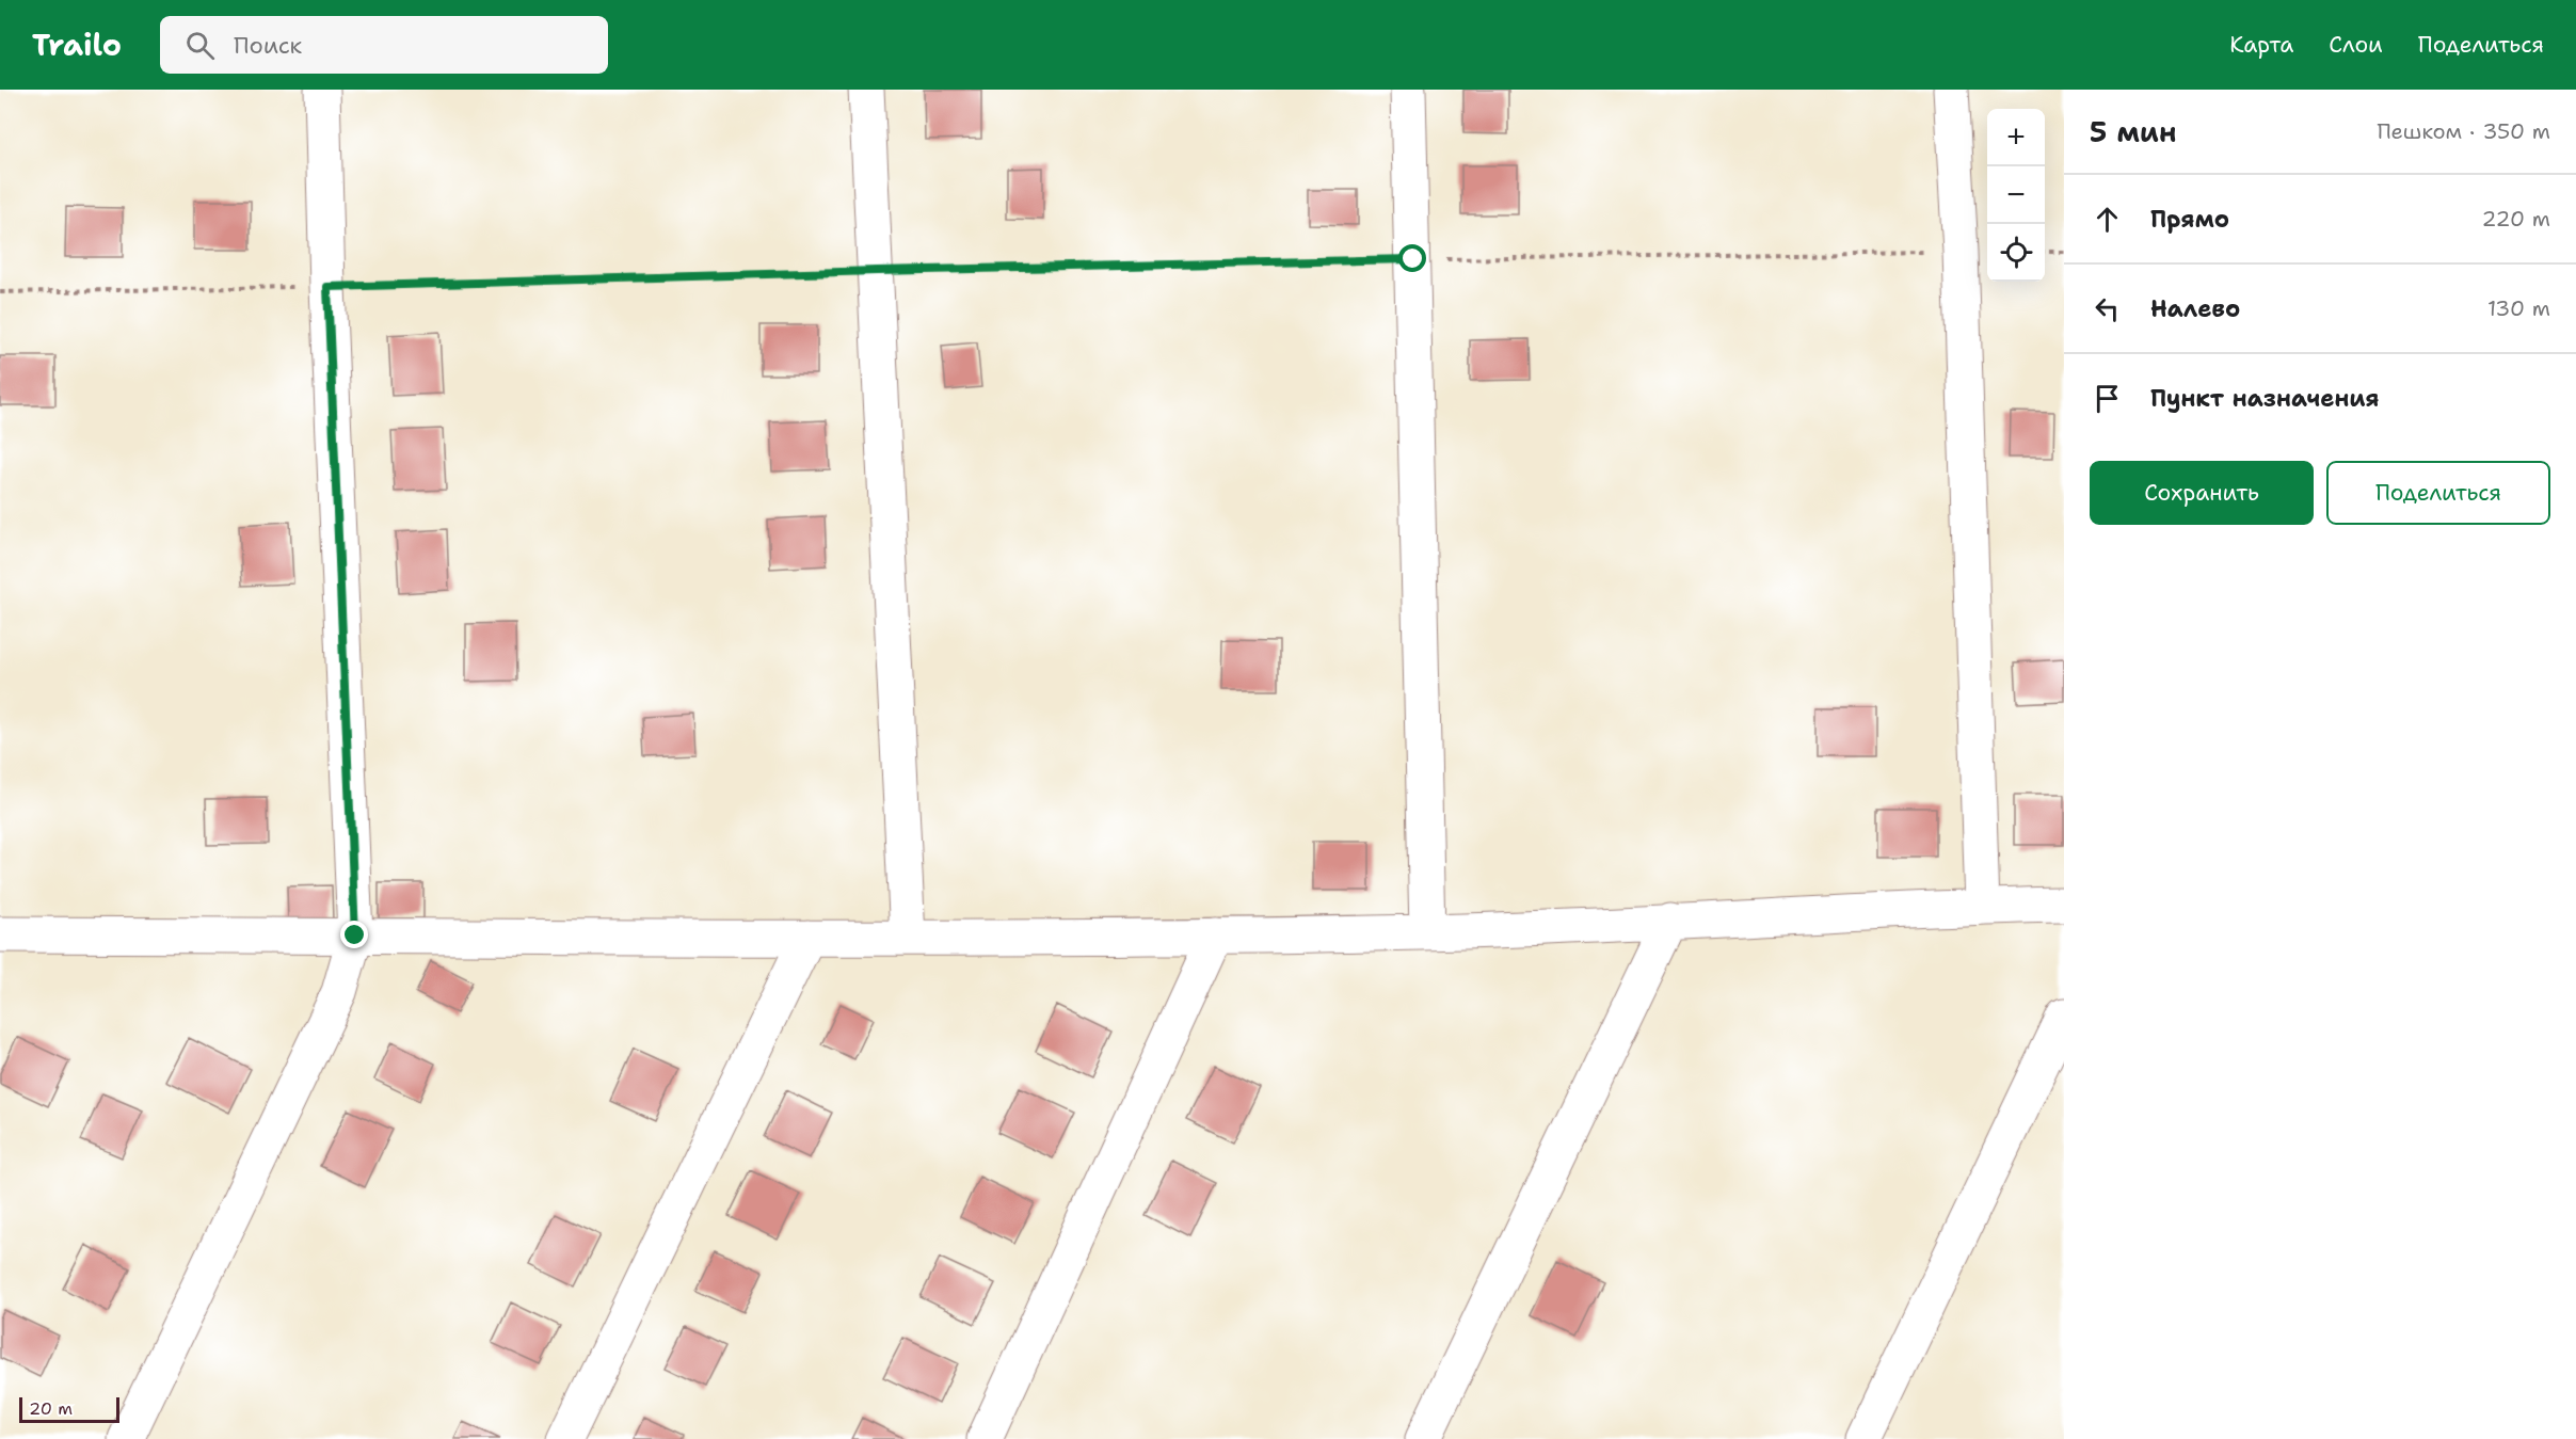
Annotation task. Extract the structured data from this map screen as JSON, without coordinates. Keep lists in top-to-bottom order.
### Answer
{
  "scale_bar": "20 m",
  "page": {
    "header": "Trailo",
    "search": "Поиск",
    "nav": ["Карта", "Слои", "Поделиться"],
    "heading": ["5 мин", "Пешком · 350 m"],
    "map_buttons": ["+", "−"],
    "list": [
      ["Прямо", "220 m"],
      ["Налево", "130 m"],
      "Пункт назначения"
    ],
    "buttons": ["Сохранить", "Поделиться"],
    "scale": "20 m"
  }
}
